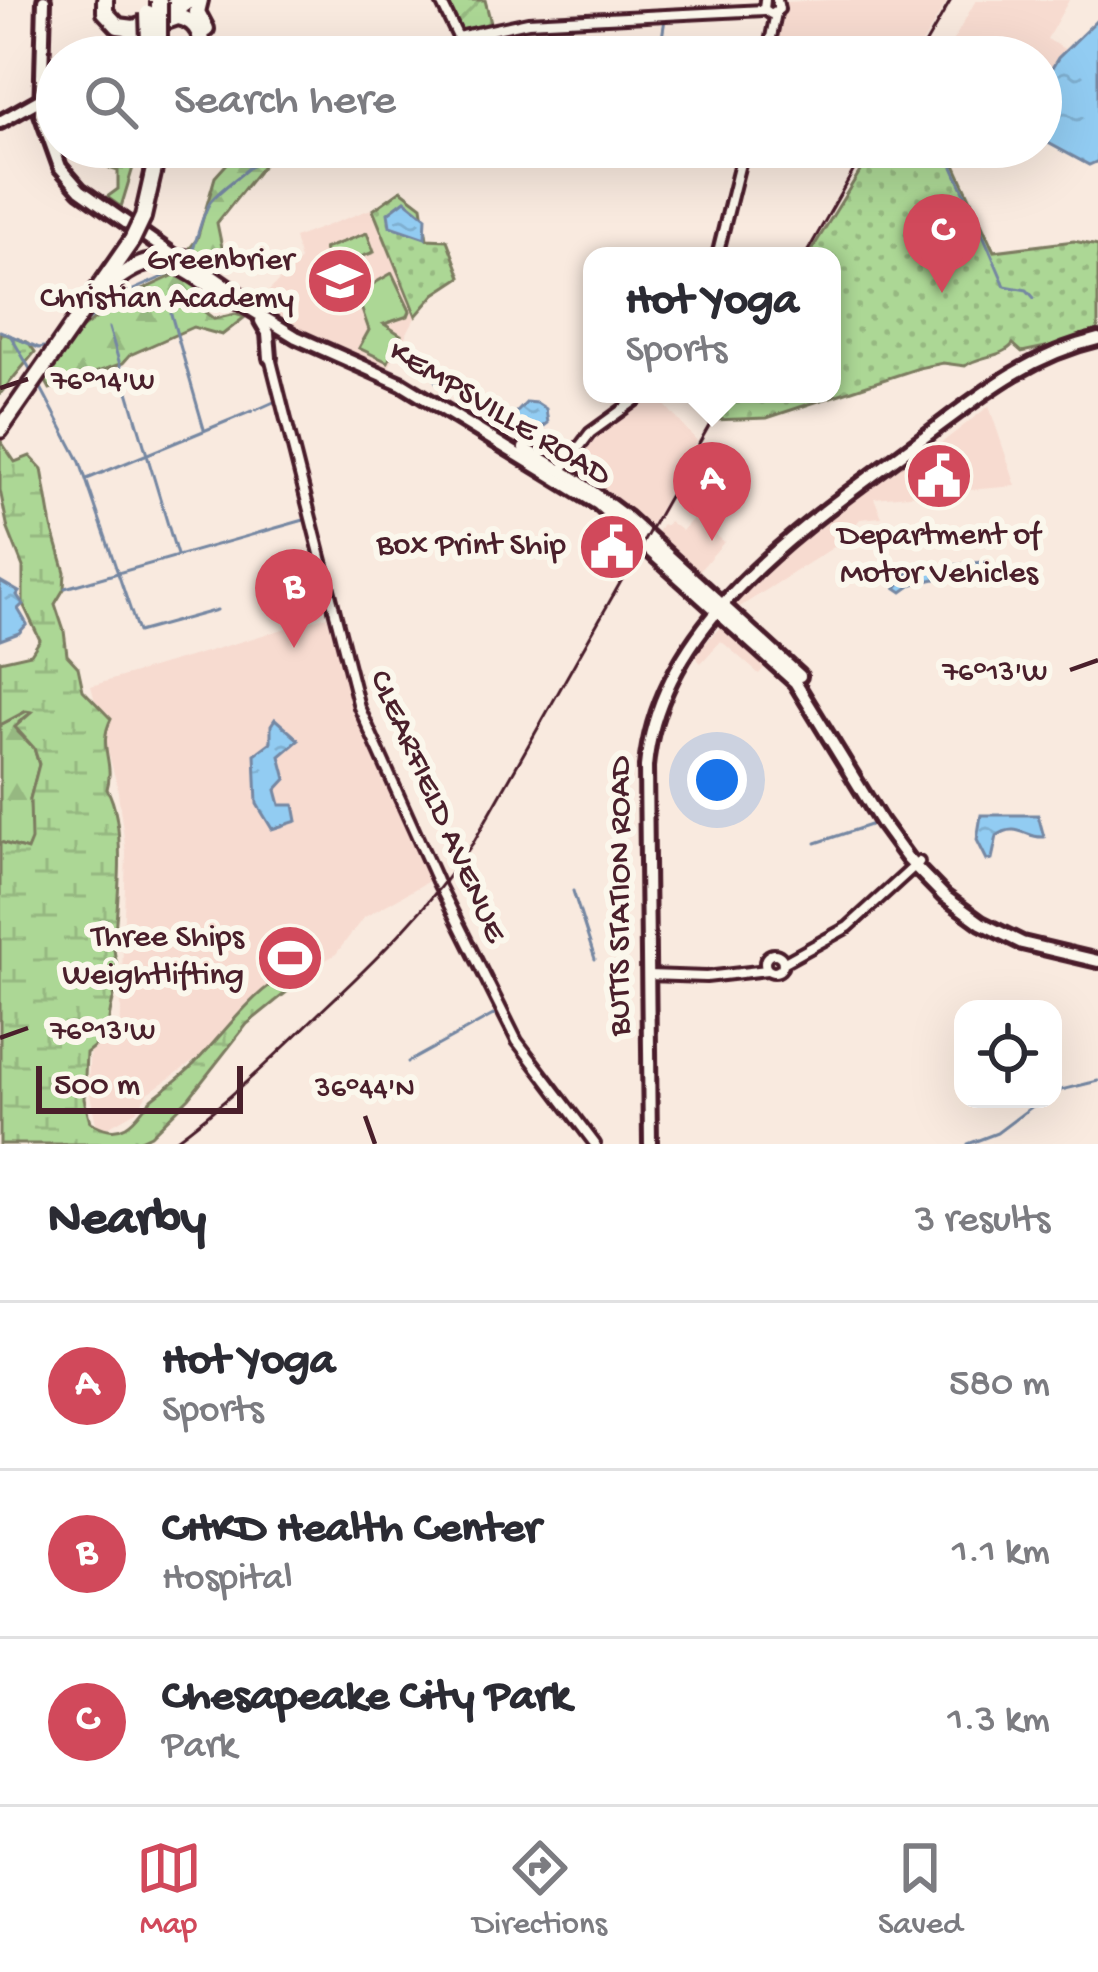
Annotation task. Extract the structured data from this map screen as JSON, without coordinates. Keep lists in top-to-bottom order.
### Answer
{
  "streets": {
    "main road": ["KEMPSVILLE ROAD", "BUTTS STATION ROAD"],
    "street": ["CLEARFIELD AVENUE"]
  },
  "crossings": [
    ["KEMPSVILLE ROAD", "CLEARFIELD AVENUE"],
    ["KEMPSVILLE ROAD", "BUTTS STATION ROAD"]
  ],
  "places": {
    "school or university": ["Greenbrier Christian Academy"],
    "public building": ["Department of Motor Vehicles", "Box Print Ship"],
    "sports": ["Three Ships Weightlifting"]
  },
  "scale_bar": "500 m",
  "page": {
    "search": "Search here",
    "pins": ["C", "A", "B"],
    "popup": ["Hot Yoga", "Sports"],
    "scale": "500 m",
    "heading": ["Nearby", "3 results"],
    "list": [
      {
        "mark": "A",
        "name": "Hot Yoga",
        "note": "Sports",
        "value": "580 m"
      },
      {
        "mark": "B",
        "name": "CHKD Health Center",
        "note": "Hospital",
        "value": "1.1 km"
      },
      {
        "mark": "C",
        "name": "Chesapeake City Park",
        "note": "Park",
        "value": "1.3 km"
      }
    ],
    "nav": ["Map", "Directions", "Saved"]
  },
  "coordinates": ["76°14'W", "76°13'W", "36°44'N"]
}
